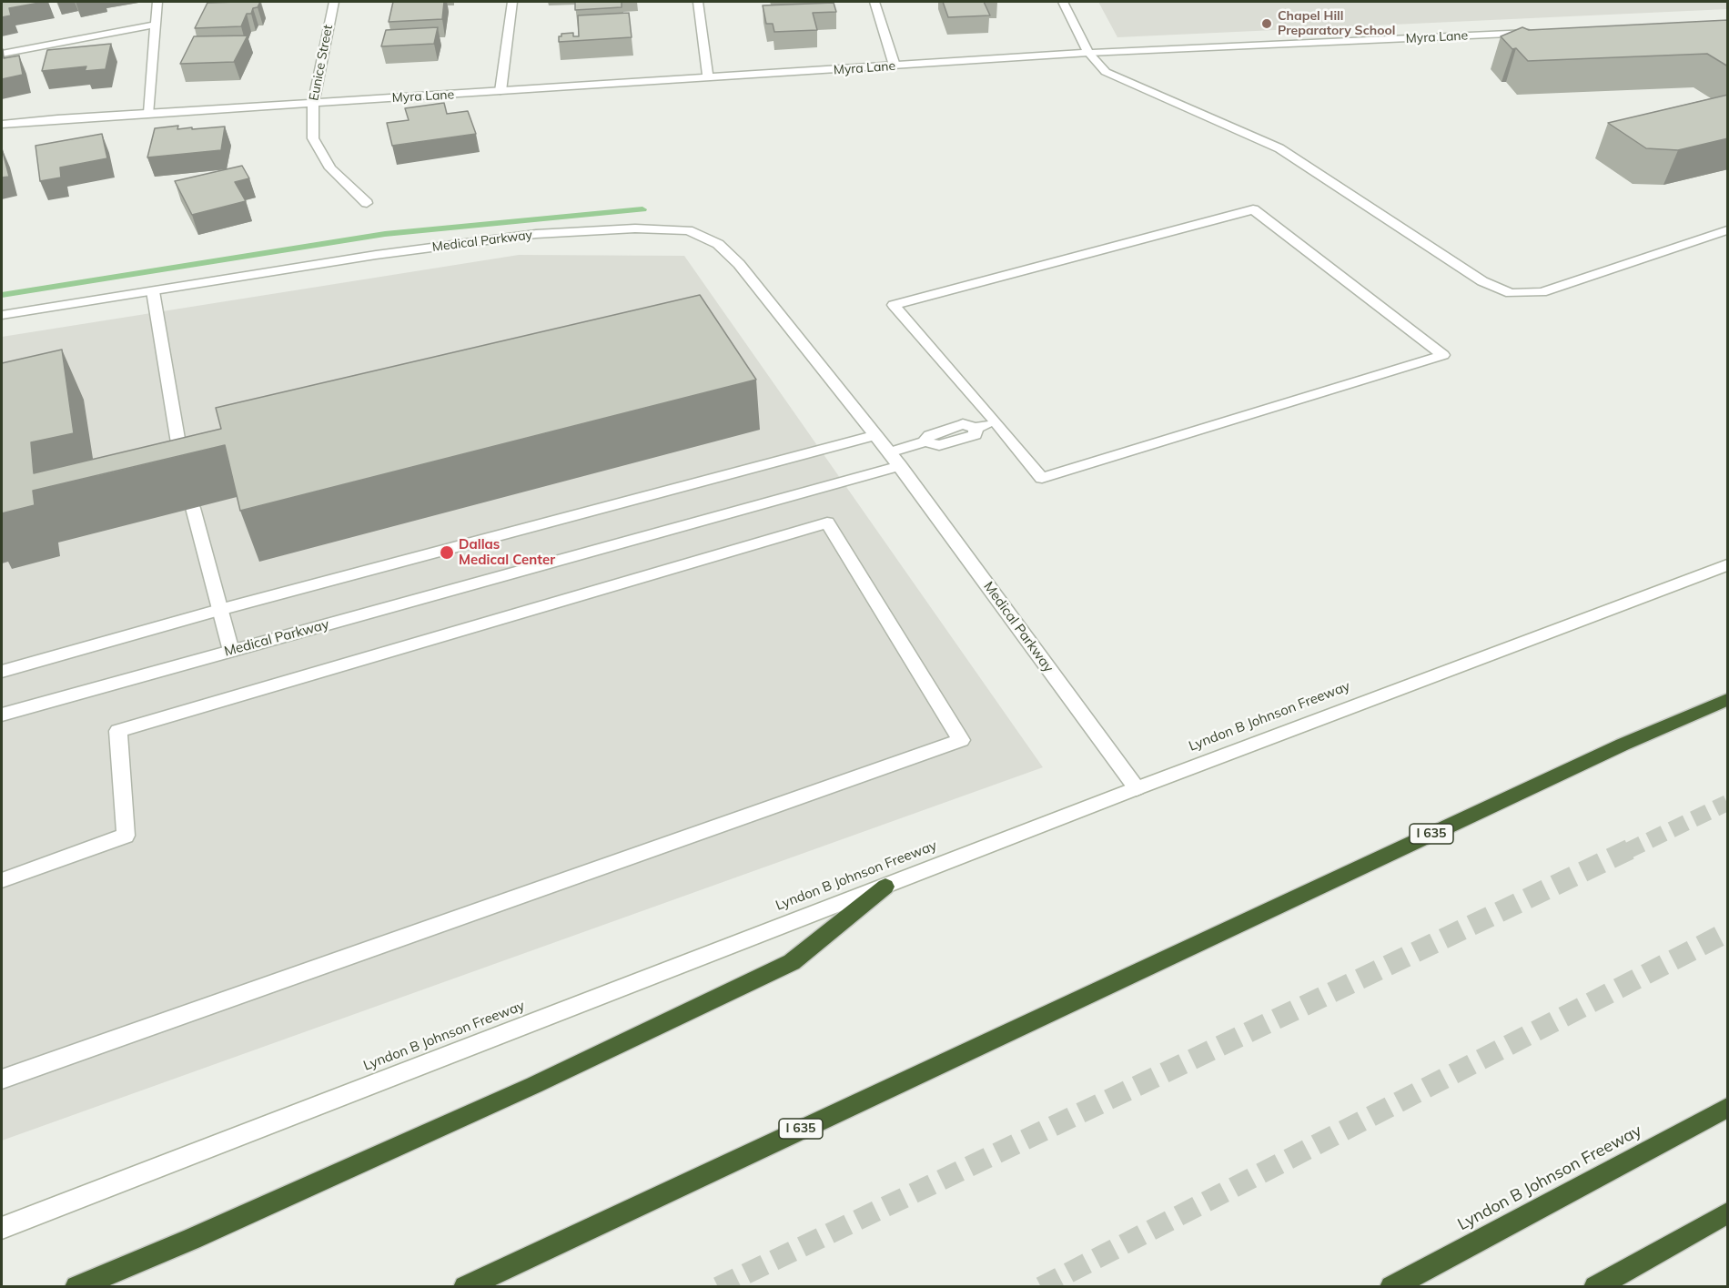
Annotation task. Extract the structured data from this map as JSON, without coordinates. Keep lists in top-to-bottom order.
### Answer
{
  "streets": {
    "highway": ["Lyndon B Johnson Freeway", "I 635"],
    "street": ["Myra Lane", "Eunice Street", "Medical Parkway"]
  },
  "crossings": [
    ["Myra Lane", "Eunice Street"],
    ["Medical Parkway", "Lyndon B Johnson Freeway"]
  ],
  "places": ["Chapel Hill Preparatory School", "Dallas Medical Center"]
}
